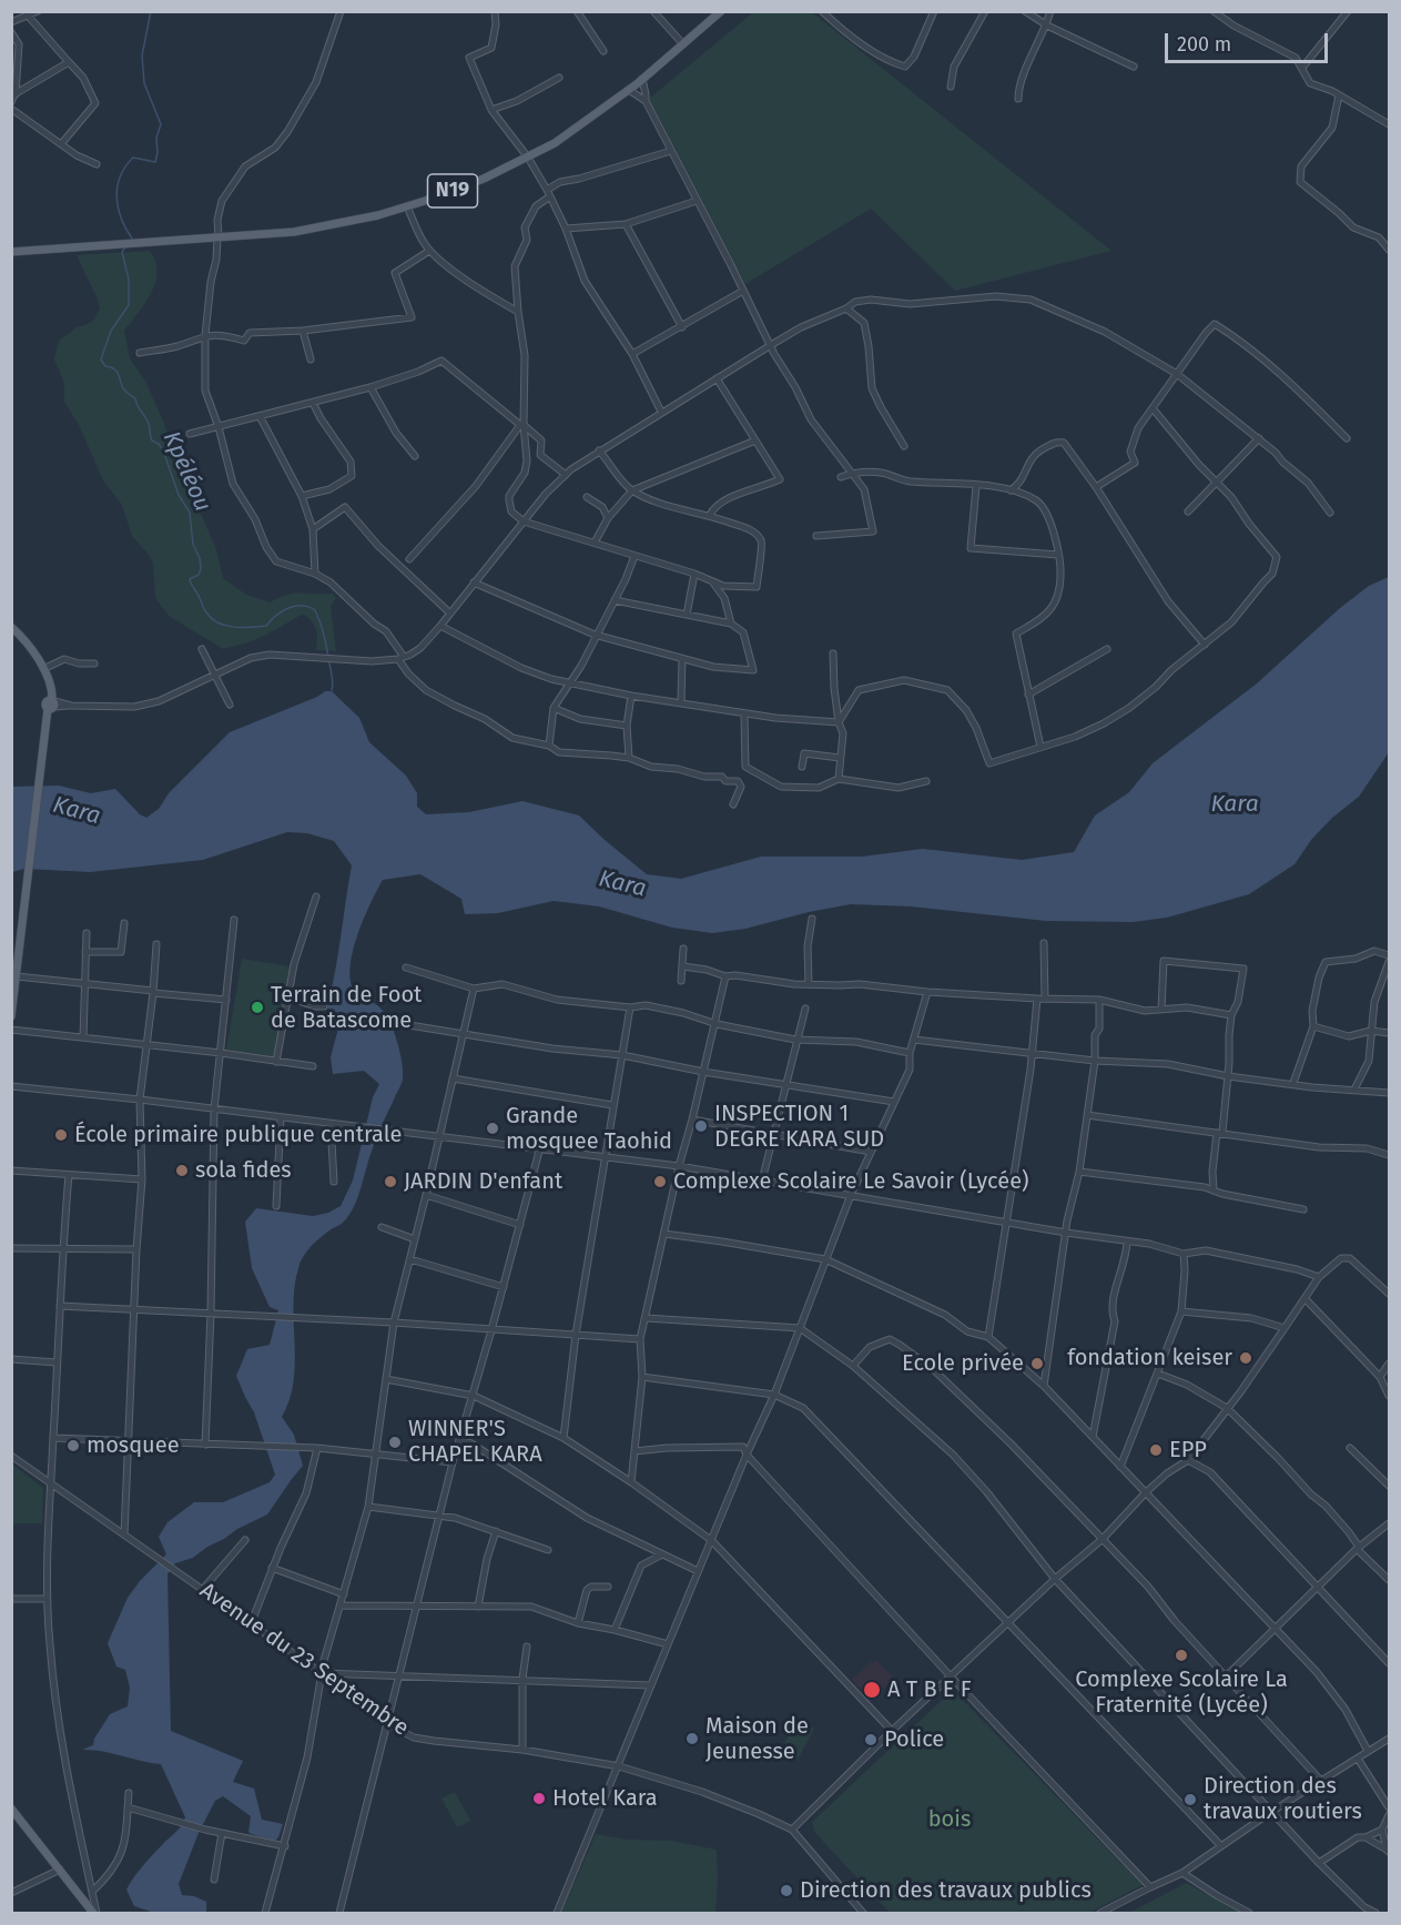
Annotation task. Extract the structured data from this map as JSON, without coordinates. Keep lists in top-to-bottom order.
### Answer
{
  "streets": {
    "main road": ["N19"],
    "street": ["Avenue du 23 Septembre"]
  },
  "water": ["Kpéléou", "Kara"],
  "parks": ["bois"],
  "places": [
    "Terrain de Foot de Batascome",
    "INSPECTION 1 DEGRE KARA SUD",
    "Grande mosquee Taohid",
    "École primaire publique centrale",
    "sola fides",
    "JARDIN D'enfant",
    "Complexe Scolaire Le Savoir (Lycée)",
    "fondation keiser",
    "Ecole privée",
    "WINNER'S CHAPEL KARA",
    "mosquee",
    "EPP",
    "Complexe Scolaire La Fraternité (Lycée)",
    "A T B E F",
    "Maison de Jeunesse",
    "Police",
    "Hotel Kara",
    "Direction des travaux routiers",
    "Direction des travaux publics"
  ],
  "scale_bar": "200 m"
}
